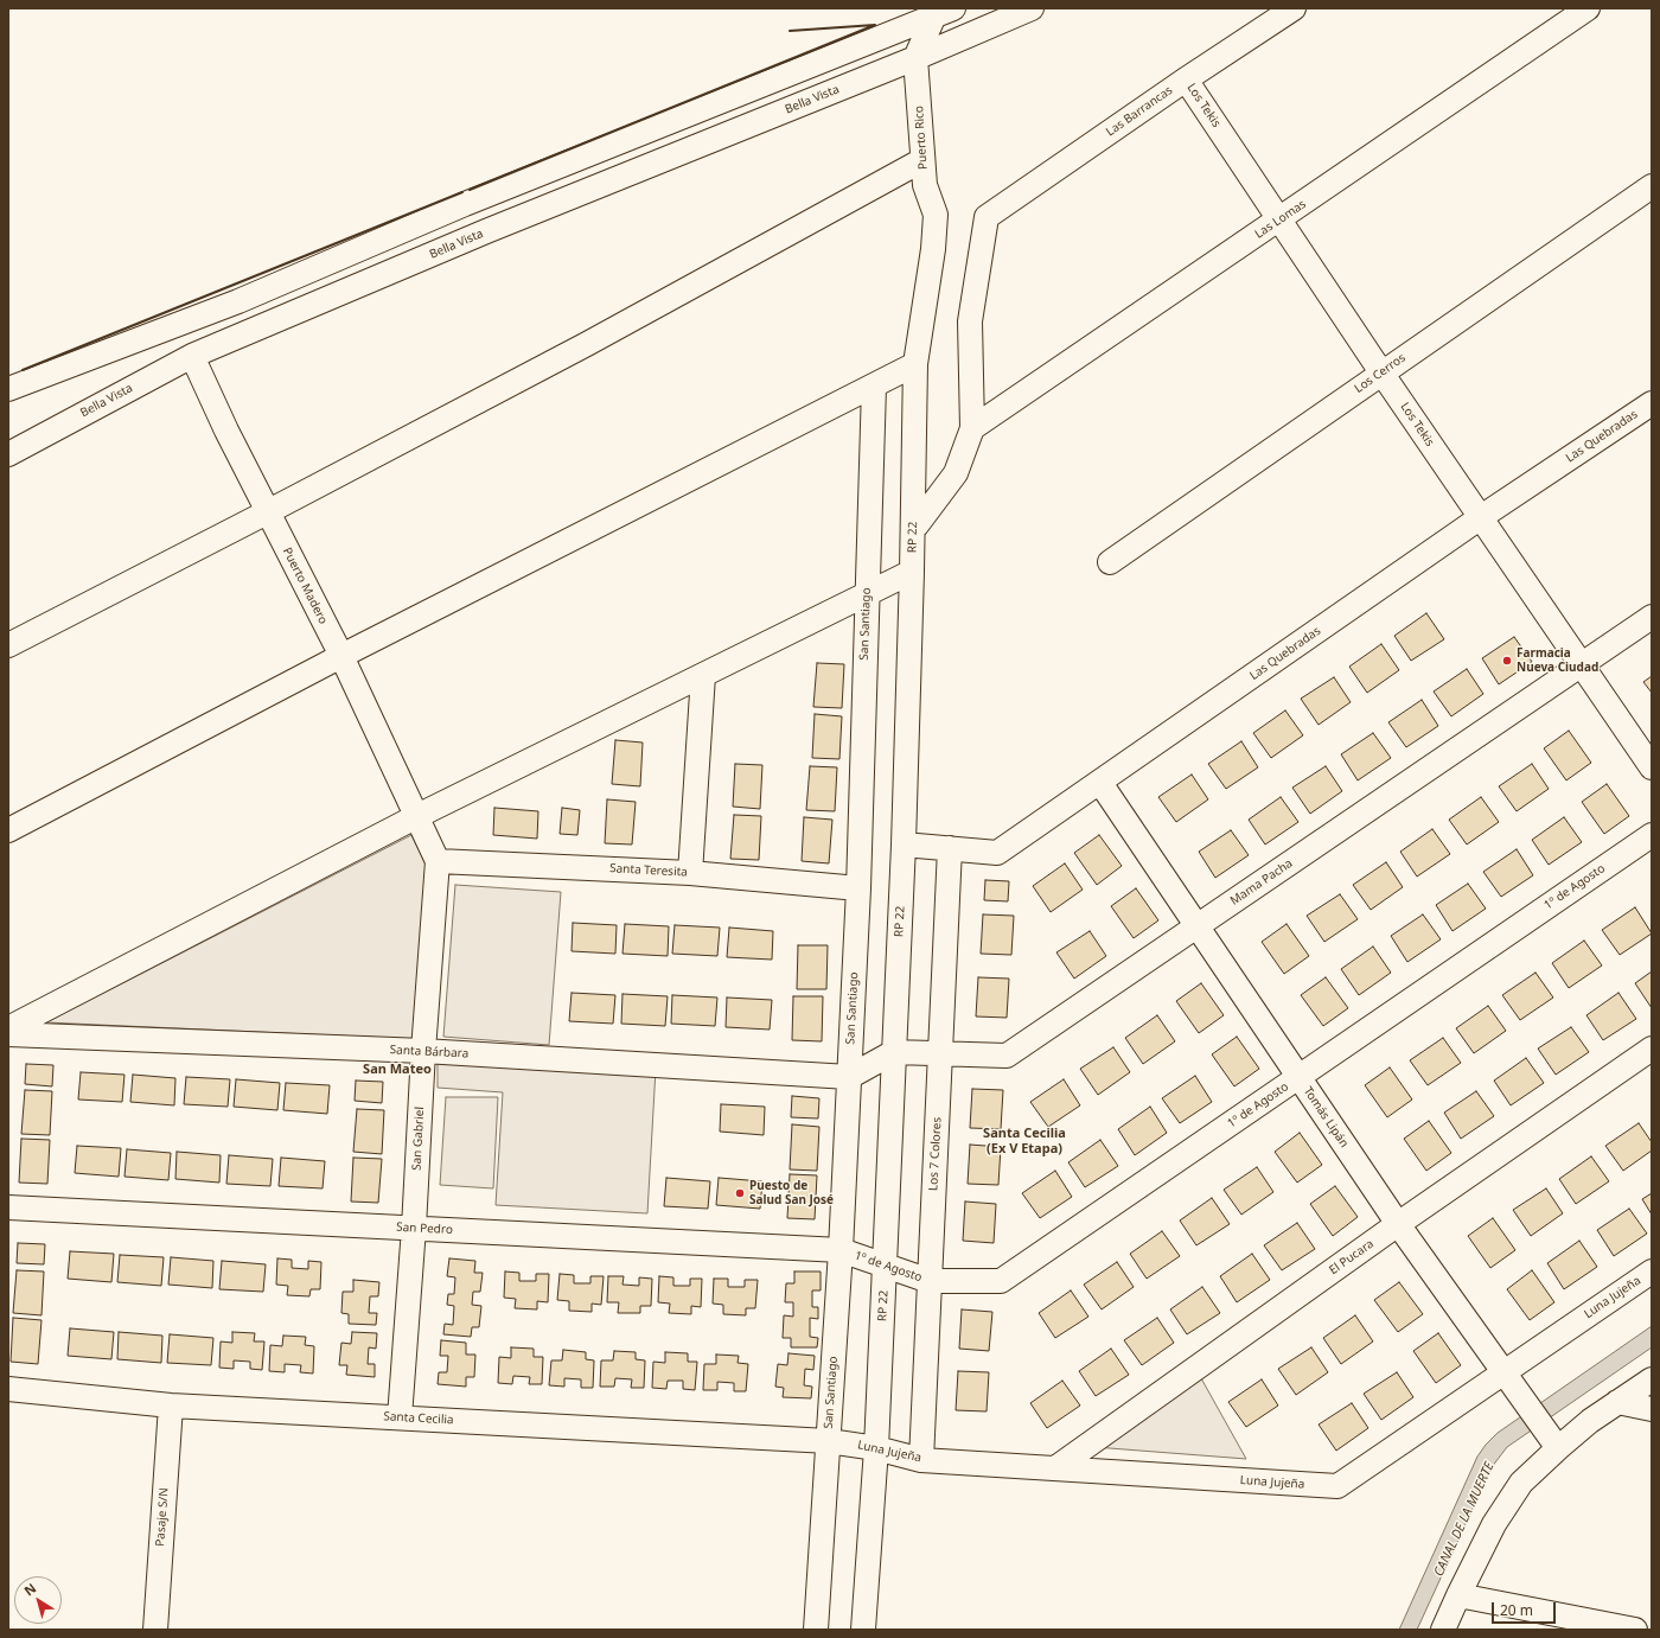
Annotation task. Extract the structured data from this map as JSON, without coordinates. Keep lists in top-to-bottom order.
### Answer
{
  "streets": {
    "street": [
      "Bella Vista",
      "Los Tekis",
      "Las Barrancas",
      "Puerto Rico",
      "Las Lomas",
      "Los Cerros",
      "Las Quebradas",
      "RP 22",
      "Puerto Madero",
      "San Santiago",
      "Santa Teresita",
      "Mama Pacha",
      "1º de Agosto",
      "Santa Bárbara",
      "Tomás Lipán",
      "San Gabriel",
      "Los 7 Colores",
      "San Pedro",
      "El Pucara",
      "Luna Jujeña",
      "Santa Cecilia",
      "Pasaje S/N"
    ]
  },
  "crossings": [
    ["Bella Vista", "Puerto Rico"],
    ["Bella Vista", "Puerto Madero"],
    ["Los Tekis", "Las Barrancas"],
    ["Los Tekis", "Las Lomas"],
    ["Los Tekis", "Los Cerros"],
    ["Los Tekis", "Las Quebradas"],
    ["Los Tekis", "Mama Pacha"],
    ["Las Barrancas", "Las Lomas"],
    ["Puerto Rico", "RP 22"],
    ["Las Quebradas", "RP 22"],
    ["Las Quebradas", "Tomás Lipán"],
    ["Las Quebradas", "Los 7 Colores"],
    ["RP 22", "Mama Pacha"],
    ["RP 22", "1º de Agosto"],
    ["RP 22", "Luna Jujeña"],
    ["Puerto Madero", "Santa Teresita"],
    ["Puerto Madero", "San Gabriel"],
    ["San Santiago", "Santa Teresita"],
    ["San Santiago", "1º de Agosto"],
    ["San Santiago", "Santa Bárbara"],
    ["San Santiago", "San Pedro"],
    ["San Santiago", "Luna Jujeña"],
    ["San Santiago", "Santa Cecilia"],
    ["Santa Teresita", "San Gabriel"],
    ["Mama Pacha", "Tomás Lipán"],
    ["Mama Pacha", "Los 7 Colores"],
    ["1º de Agosto", "Tomás Lipán"],
    ["1º de Agosto", "Los 7 Colores"],
    ["1º de Agosto", "San Pedro"],
    ["Santa Bárbara", "San Gabriel"],
    ["Tomás Lipán", "El Pucara"],
    ["Tomás Lipán", "Luna Jujeña"],
    ["San Gabriel", "San Pedro"],
    ["San Gabriel", "Santa Cecilia"],
    ["Los 7 Colores", "Luna Jujeña"],
    ["El Pucara", "Luna Jujeña"],
    ["Luna Jujeña", "Santa Cecilia"],
    ["Santa Cecilia", "Pasaje S/N"]
  ],
  "districts": ["San Mateo", "Santa Cecilia (Ex V Etapa)"],
  "water": ["CANAL DE LA MUERTE"],
  "places": ["Farmacia Nueva Ciudad", "Puesto de Salud San José"],
  "scale_bar": "20 m",
  "north": "top left"
}
